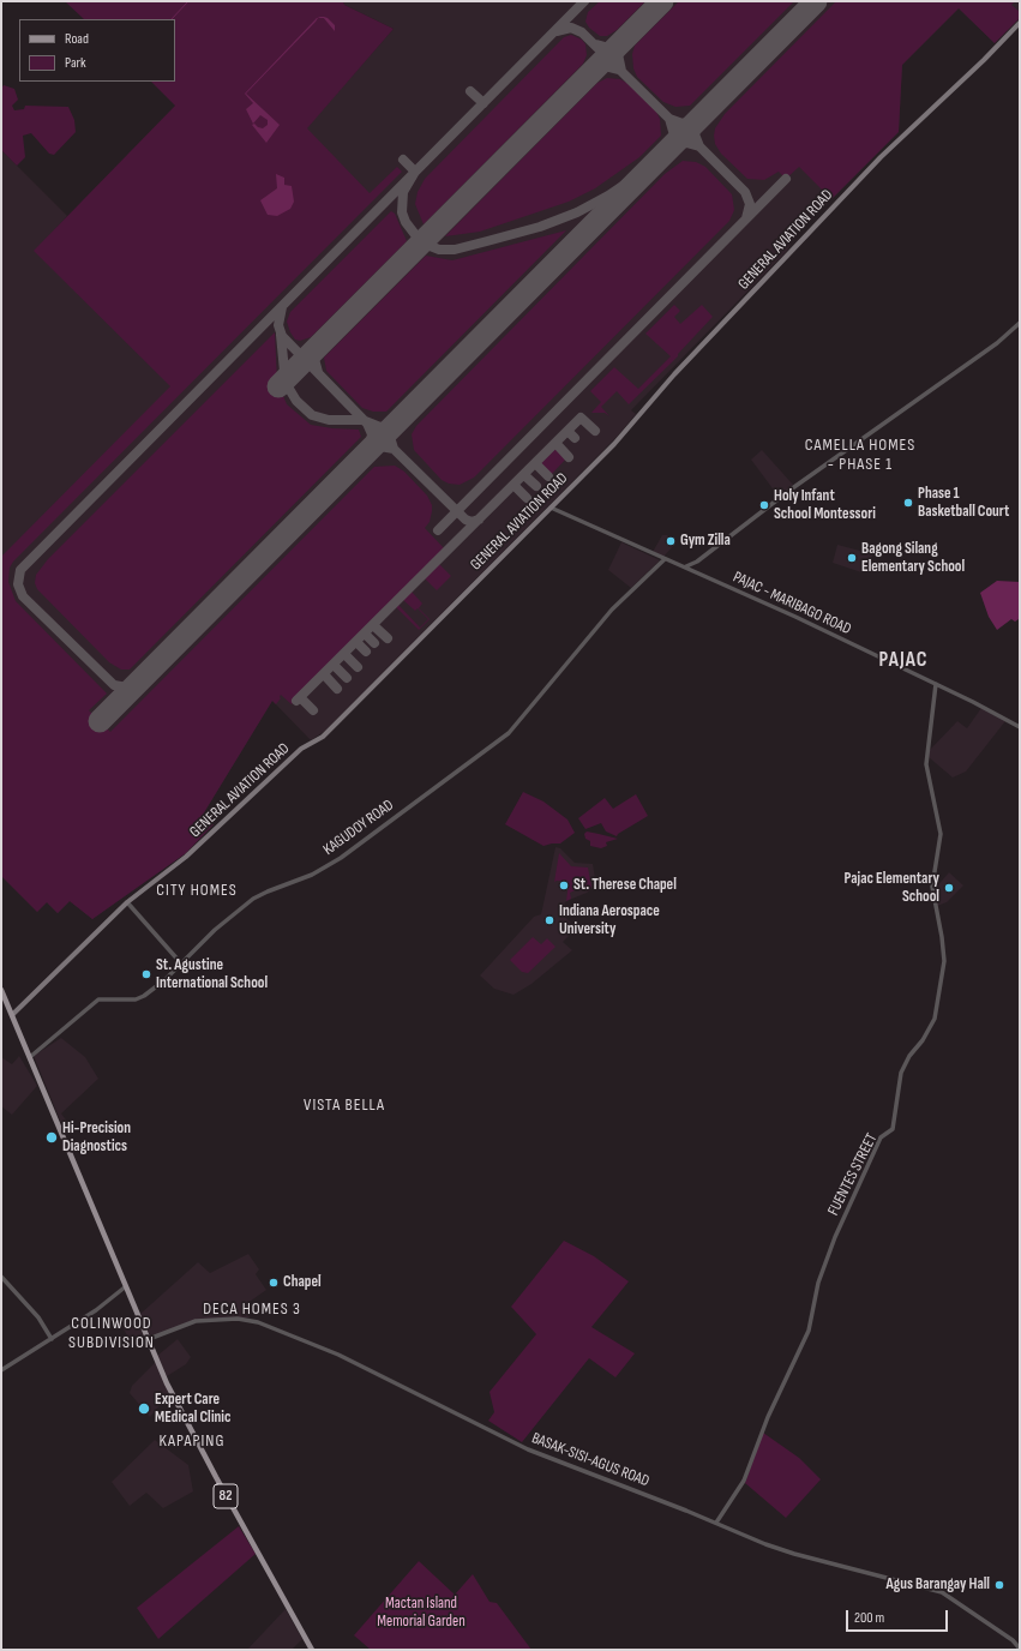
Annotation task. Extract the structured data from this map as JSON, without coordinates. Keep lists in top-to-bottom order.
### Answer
{
  "streets": {
    "main road": ["GENERAL AVIATION ROAD", "82"],
    "street": [
      "PAJAC - MARIBAGO ROAD",
      "KAGUDOY ROAD",
      "FUENTES STREET",
      "BASAK-SISI-AGUS ROAD"
    ]
  },
  "crossings": [
    ["GENERAL AVIATION ROAD", "PAJAC - MARIBAGO ROAD"],
    ["GENERAL AVIATION ROAD", "82"],
    ["PAJAC - MARIBAGO ROAD", "KAGUDOY ROAD"],
    ["PAJAC - MARIBAGO ROAD", "FUENTES STREET"],
    ["KAGUDOY ROAD", "82"],
    ["FUENTES STREET", "BASAK-SISI-AGUS ROAD"],
    ["BASAK-SISI-AGUS ROAD", "82"]
  ],
  "districts": [
    "CAMELLA HOMES - PHASE 1",
    "PAJAC",
    "CITY HOMES",
    "VISTA BELLA",
    "DECA HOMES 3",
    "COLINWOOD SUBDIVISION",
    "KAPAPING"
  ],
  "parks": ["Mactan Island Memorial Garden"],
  "places": [
    "Phase 1 Basketball Court",
    "Holy Infant School Montessori",
    "Gym Zilla",
    "Bagong Silang Elementary School",
    "St. Therese Chapel",
    "Pajac Elementary School",
    "Indiana Aerospace University",
    "St. Agustine International School",
    "Hi-Precision Diagnostics",
    "Chapel",
    "Expert Care MEdical Clinic",
    "Agus Barangay Hall"
  ],
  "legend": ["Road", "Park"],
  "scale_bar": "200 m"
}
